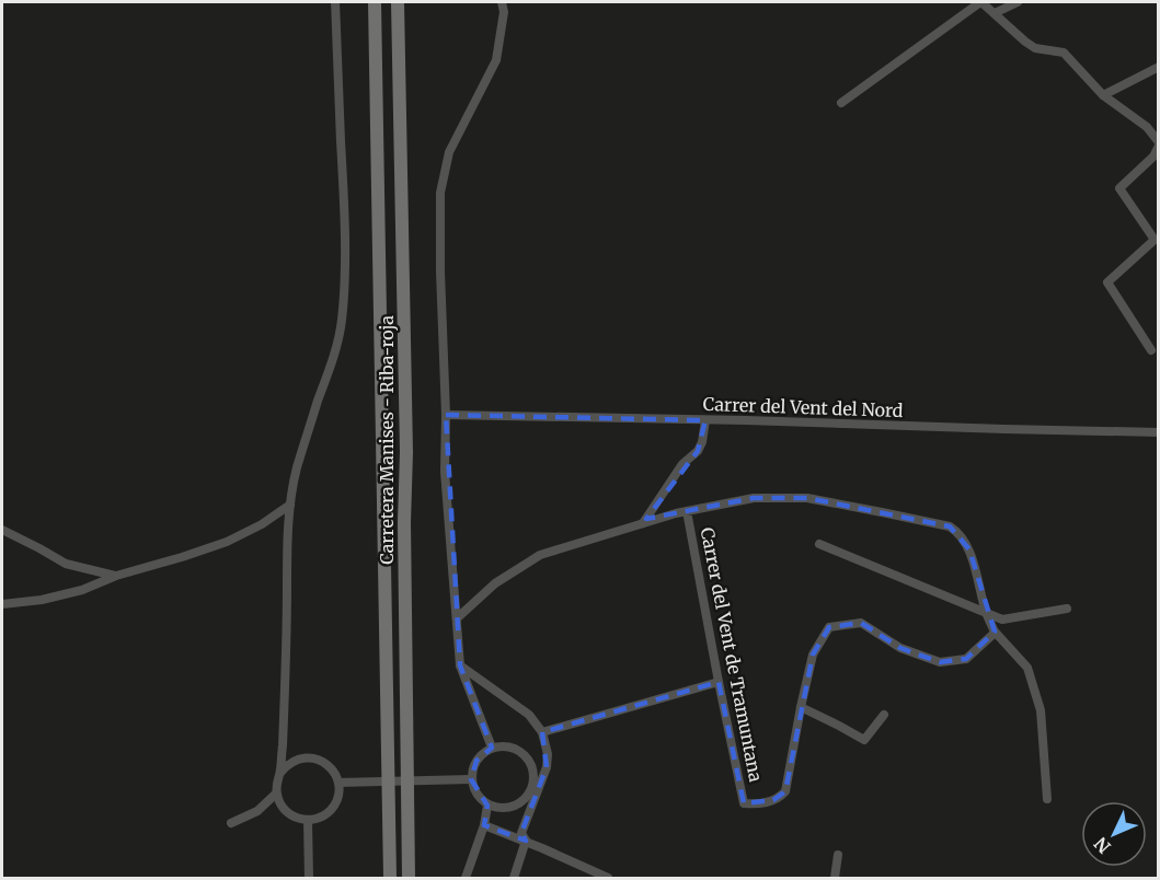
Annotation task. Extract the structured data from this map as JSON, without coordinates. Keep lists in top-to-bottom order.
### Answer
{
  "streets": {
    "main road": ["Carretera Manises - Riba-roja"],
    "street": ["Carrer del Vent del Nord", "Carrer del Vent de Tramuntana"]
  },
  "north": "bottom left"
}
